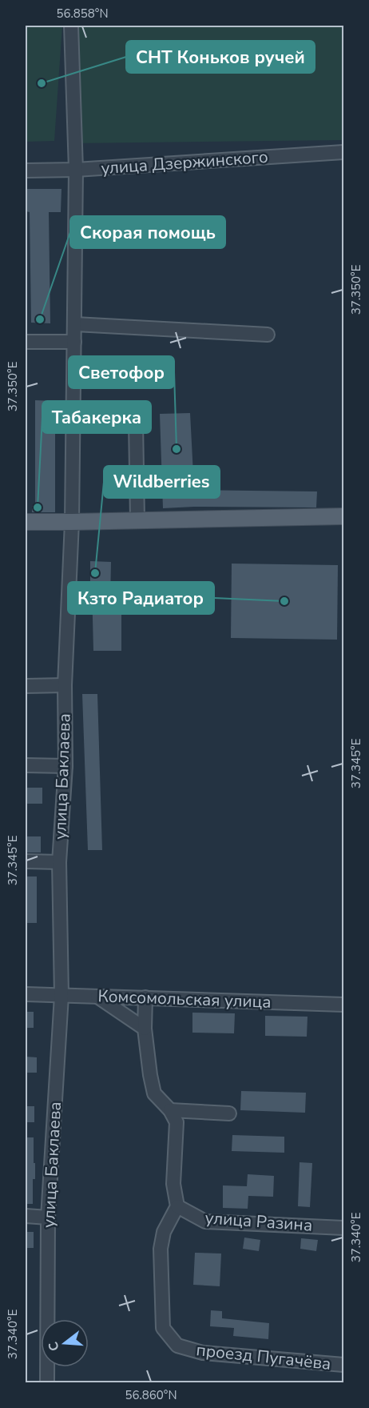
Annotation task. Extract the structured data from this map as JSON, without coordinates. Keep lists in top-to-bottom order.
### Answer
{
  "streets": {
    "street": [
      "улица Дзержинского",
      "улица Баклаева",
      "Комсомольская улица",
      "улица Разина",
      "проезд Пугачёва"
    ]
  },
  "crossings": [
    ["улица Дзержинского", "улица Баклаева"],
    ["улица Баклаева", "Комсомольская улица"],
    ["улица Разина", "проезд Пугачёва"]
  ],
  "places": [
    "СНТ Коньков ручей",
    "Скорая помощь",
    "Светофор",
    "Табакерка",
    "Wildberries",
    "Кзто Радиатор"
  ],
  "north": "left",
  "coordinates": [
    "56.858°N",
    "37.350°E",
    "37.345°E",
    "37.340°E",
    "56.860°N"
  ]
}
